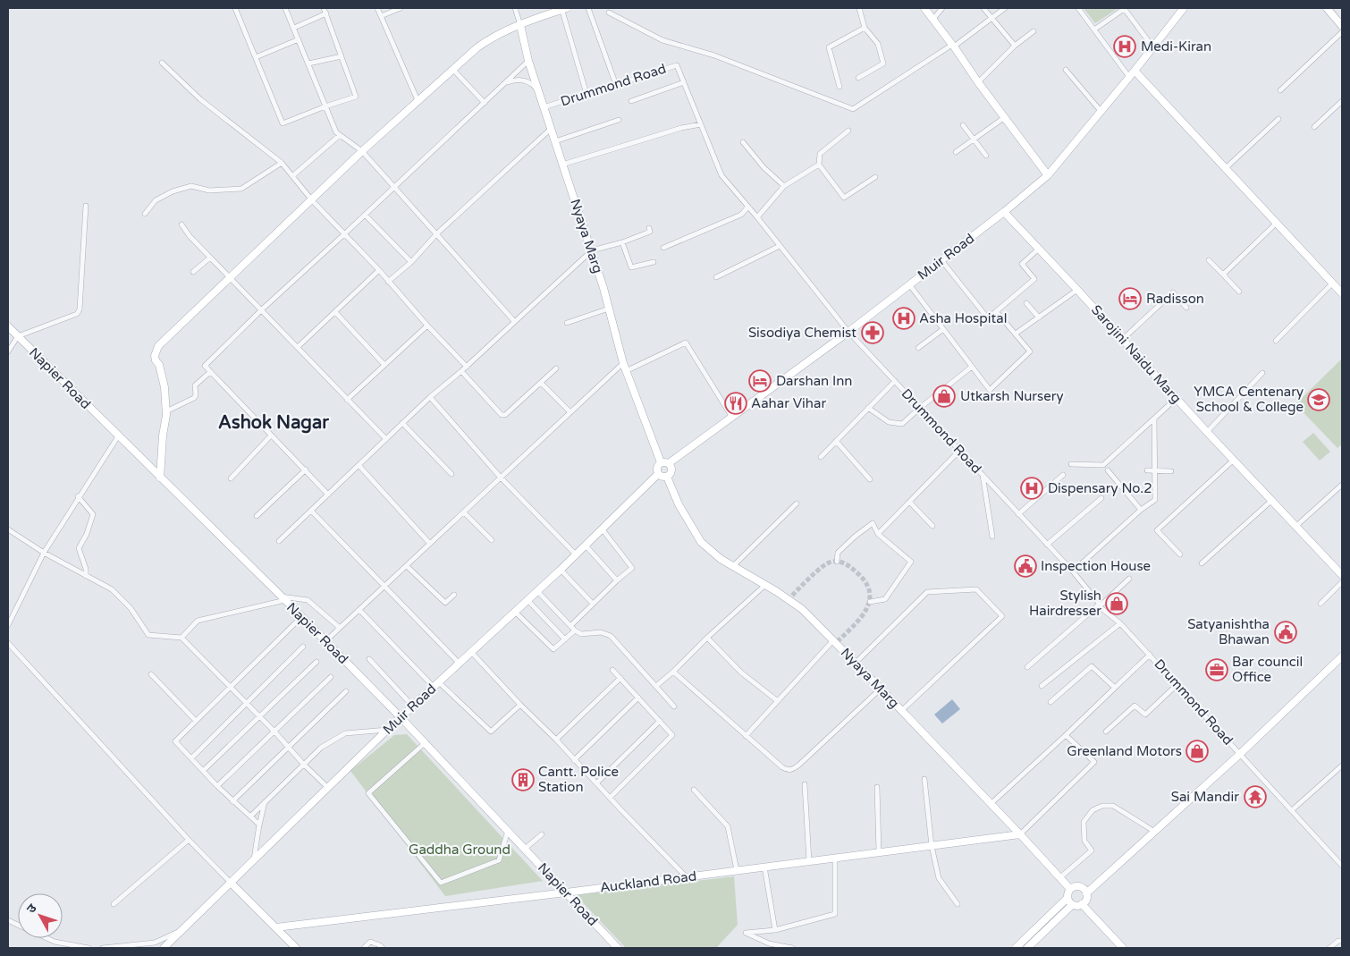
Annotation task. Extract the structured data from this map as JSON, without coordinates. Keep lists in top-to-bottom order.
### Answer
{
  "streets": {
    "street": [
      "Drummond Road",
      "Nyaya Marg",
      "Muir Road",
      "Sarojini Naidu Marg",
      "Napier Road",
      "Auckland Road"
    ]
  },
  "crossings": [
    ["Drummond Road", "Nyaya Marg"],
    ["Drummond Road", "Muir Road"],
    ["Nyaya Marg", "Muir Road"],
    ["Nyaya Marg", "Auckland Road"],
    ["Muir Road", "Sarojini Naidu Marg"],
    ["Muir Road", "Napier Road"],
    ["Napier Road", "Auckland Road"]
  ],
  "districts": ["Ashok Nagar"],
  "parks": ["Gaddha Ground"],
  "places": {
    "hospital": ["Medi-Kiran", "Asha Hospital", "Dispensary No.2"],
    "hotel": ["Radisson", "Darshan Inn"],
    "pharmacy": ["Sisodiya Chemist"],
    "shop": ["Utkarsh Nursery", "Stylish Hairdresser", "Greenland Motors"],
    "school or university": ["YMCA Centenary School & College"],
    "restaurant": ["Aahar Vihar"],
    "public building": ["Inspection House", "Satyanishtha Bhawan"],
    "office": ["Bar council Office"],
    "building": ["Cantt. Police Station"],
    "temple": ["Sai Mandir"]
  },
  "north": "top left"
}
